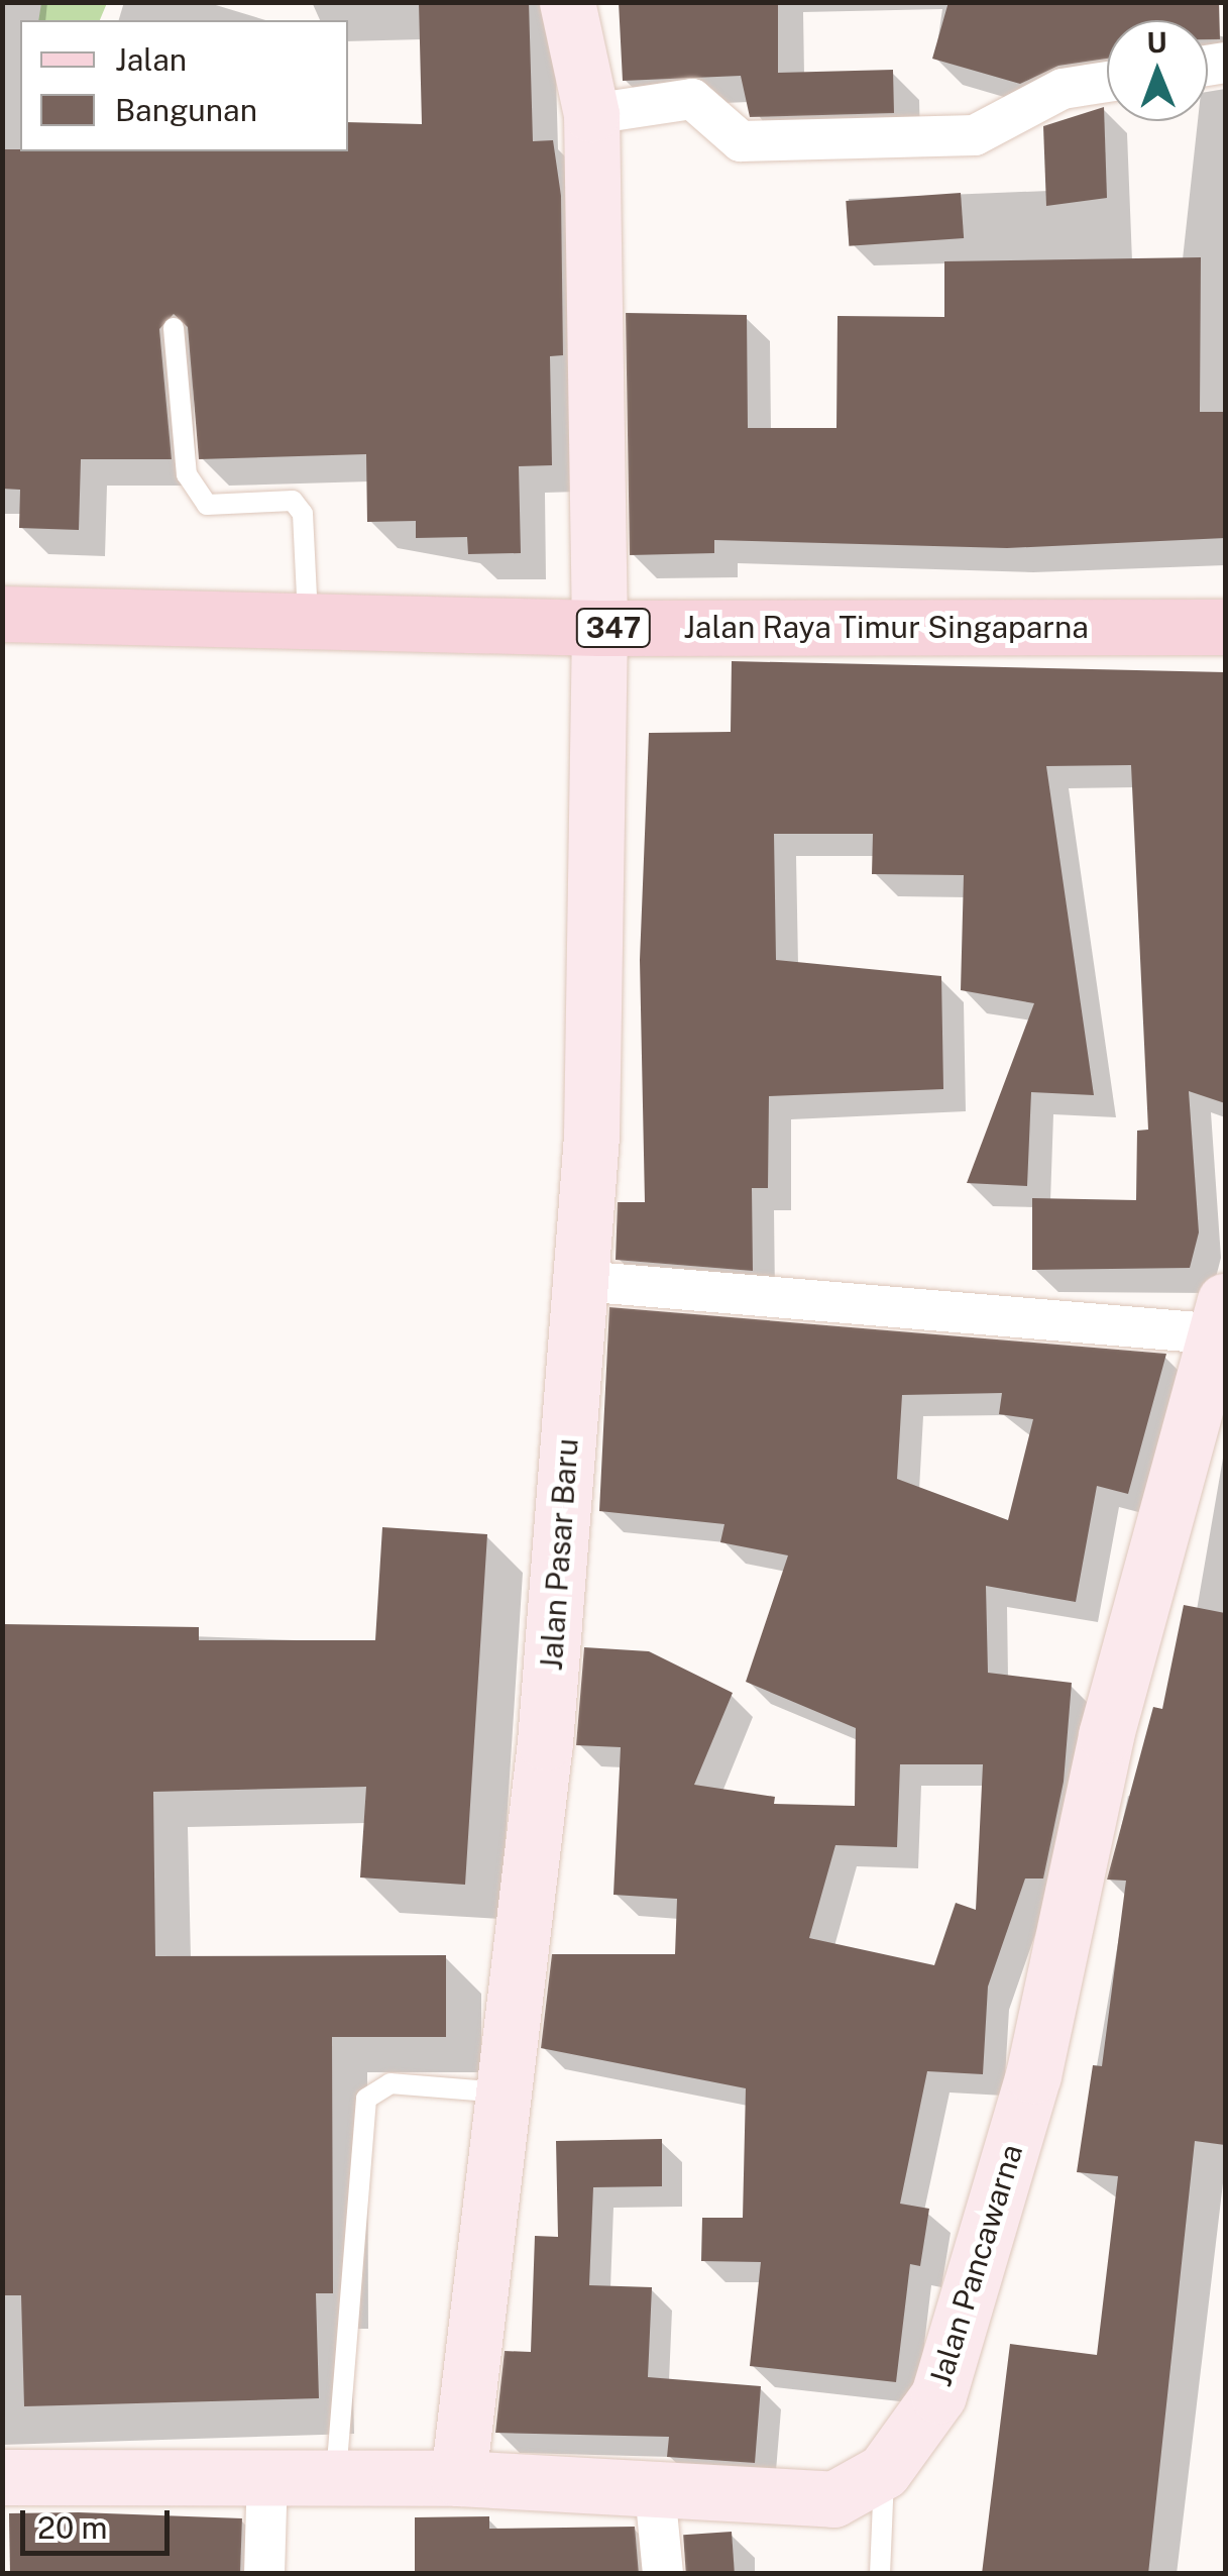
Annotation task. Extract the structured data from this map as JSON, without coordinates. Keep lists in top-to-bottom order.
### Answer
{
  "streets": {
    "main road": [
      "Jalan Raya Timur Singaparna",
      "347",
      "Jalan Pasar Baru",
      "Jalan Pancawarna"
    ]
  },
  "crossings": [
    ["Jalan Raya Timur Singaparna", "Jalan Pasar Baru"],
    ["Jalan Pasar Baru", "Jalan Pancawarna"]
  ],
  "legend": ["Jalan", "Bangunan"],
  "scale_bar": "20 m",
  "north": "top"
}
